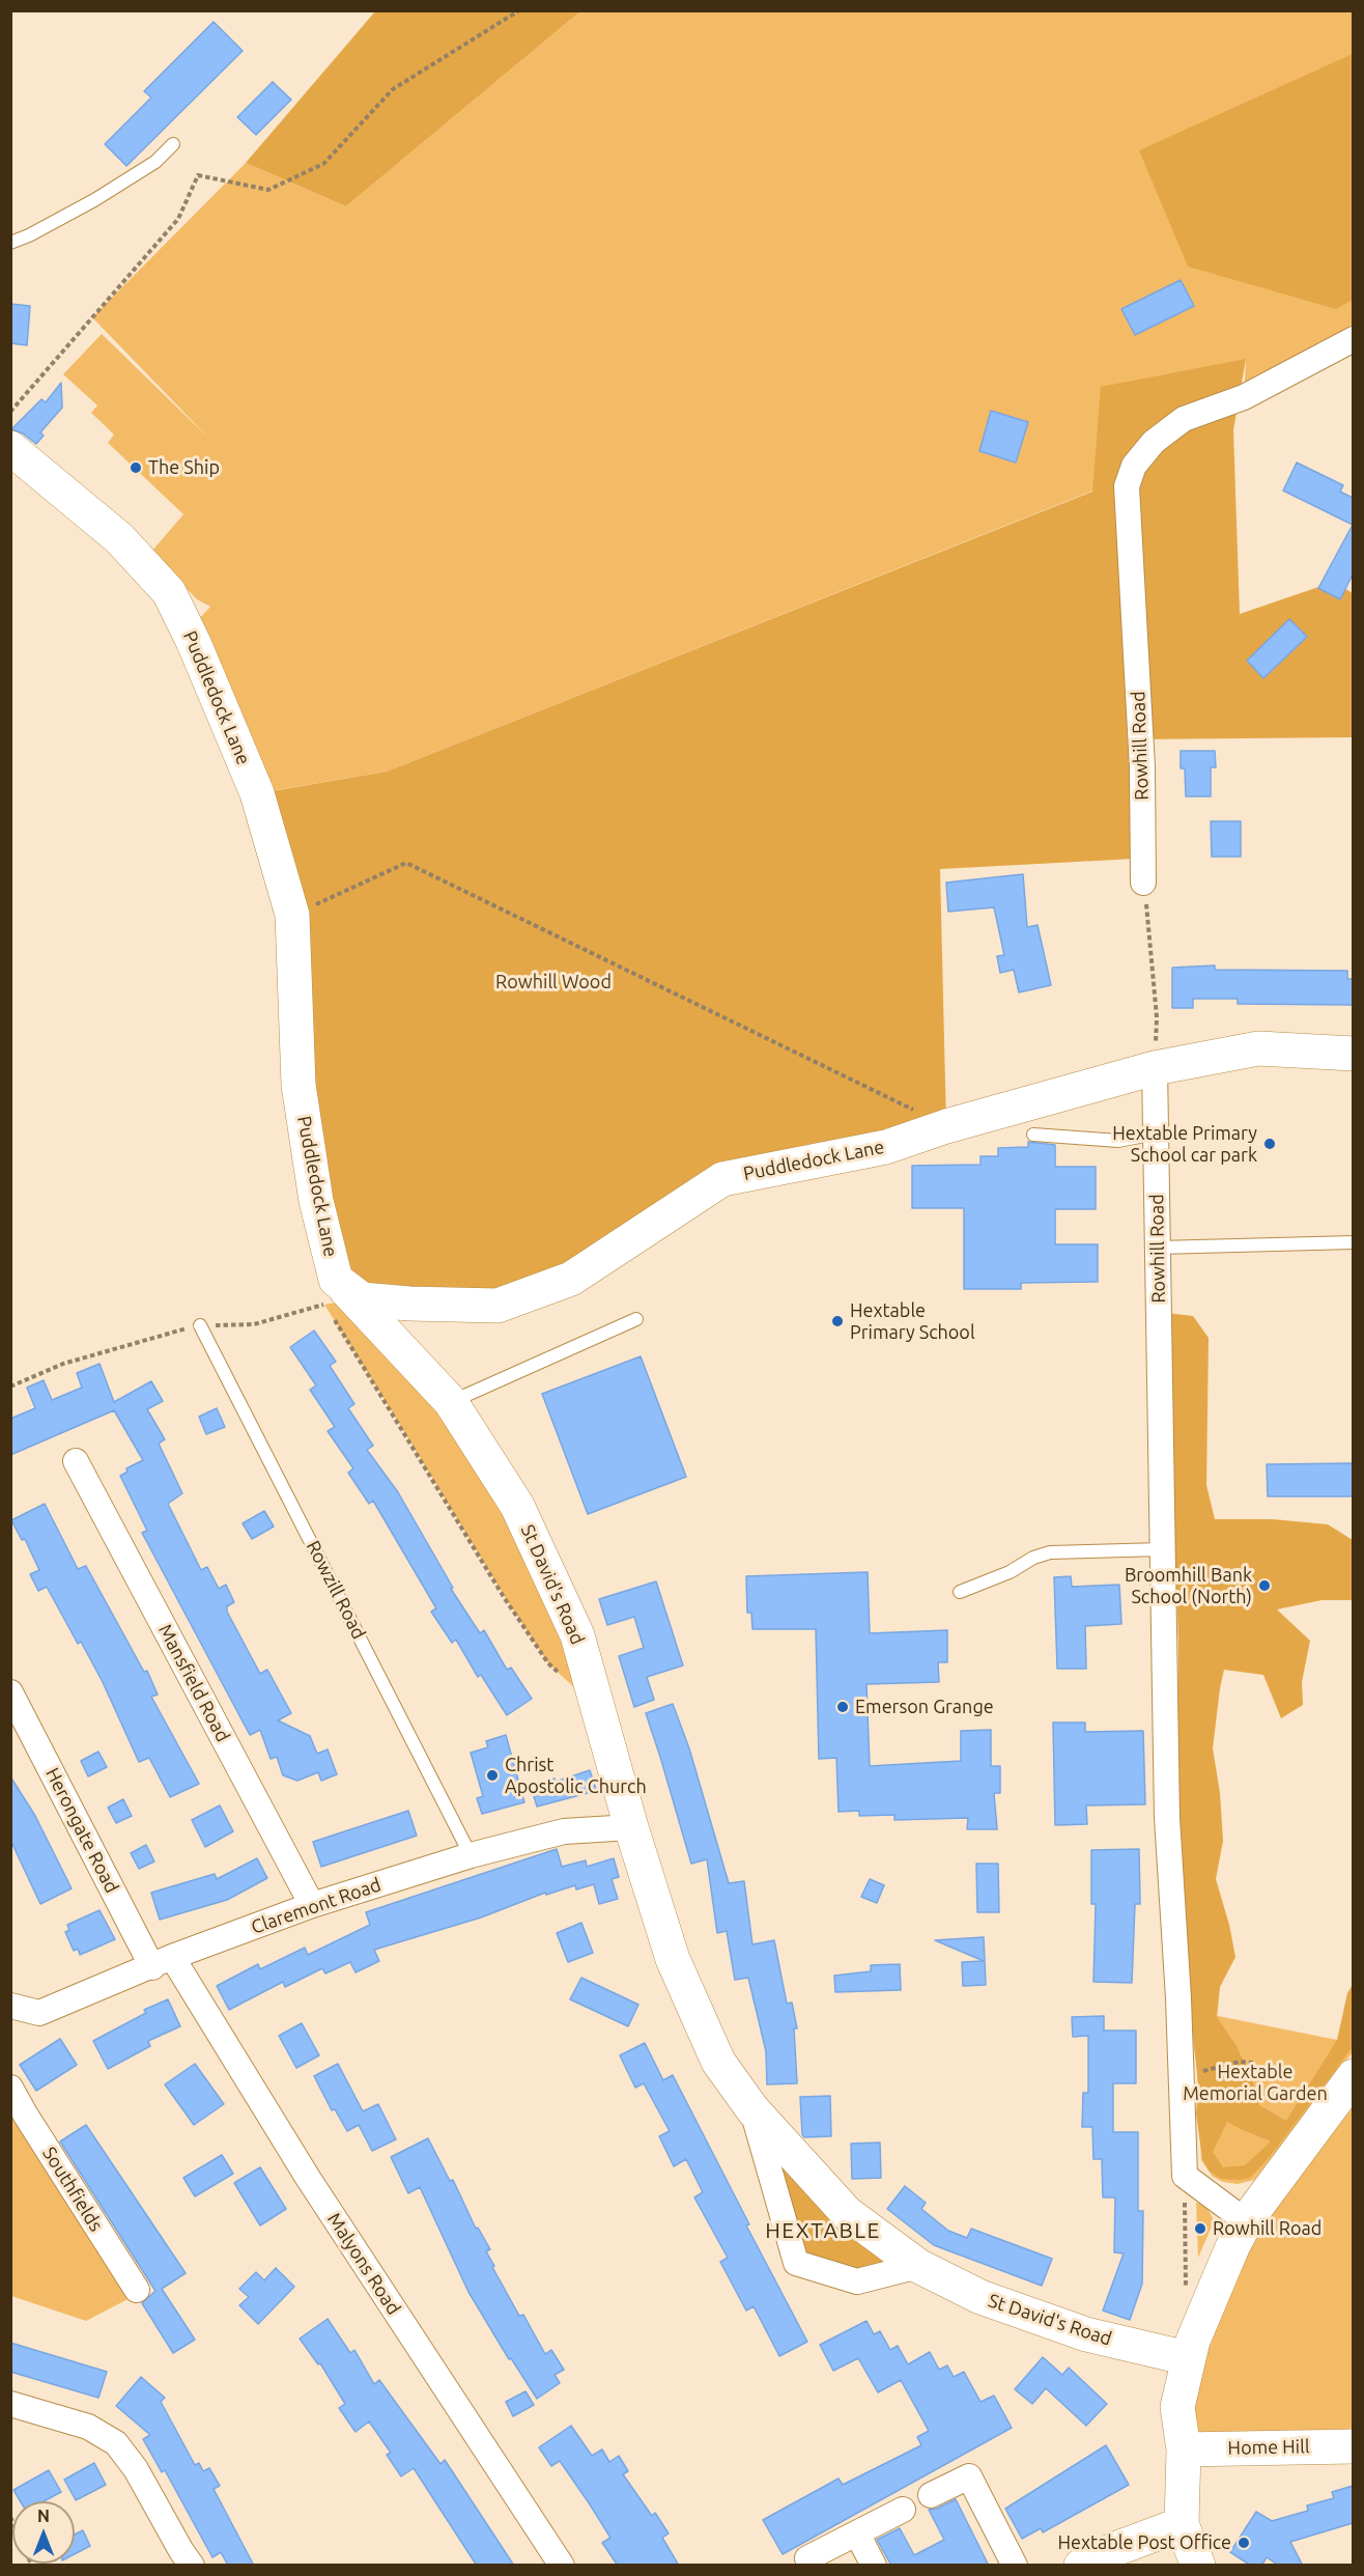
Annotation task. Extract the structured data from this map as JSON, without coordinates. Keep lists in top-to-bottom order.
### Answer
{
  "streets": {
    "street": [
      "Puddledock Lane",
      "Rowhill Road",
      "St David's Road",
      "Mansfield Road",
      "Herongate Road",
      "Claremont Road",
      "Southfields",
      "Malyons Road",
      "Home Hill"
    ],
    "lane": ["Rowzill Road"]
  },
  "crossings": [
    ["Puddledock Lane", "Rowhill Road"],
    ["Puddledock Lane", "St David's Road"],
    ["St David's Road", "Claremont Road"],
    ["Rowzill Road", "Claremont Road"],
    ["Mansfield Road", "Claremont Road"],
    ["Herongate Road", "Claremont Road"],
    ["Herongate Road", "Malyons Road"],
    ["Claremont Road", "Malyons Road"]
  ],
  "districts": ["HEXTABLE"],
  "parks": ["Rowhill Wood", "Hextable Memorial Garden"],
  "places": [
    "The Ship",
    "Hextable Primary School car park",
    "Hextable Primary School",
    "Broomhill Bank School (North)",
    "Emerson Grange",
    "Christ Apostolic Church",
    "Rowhill Road",
    "Hextable Post Office"
  ],
  "north": "top"
}
